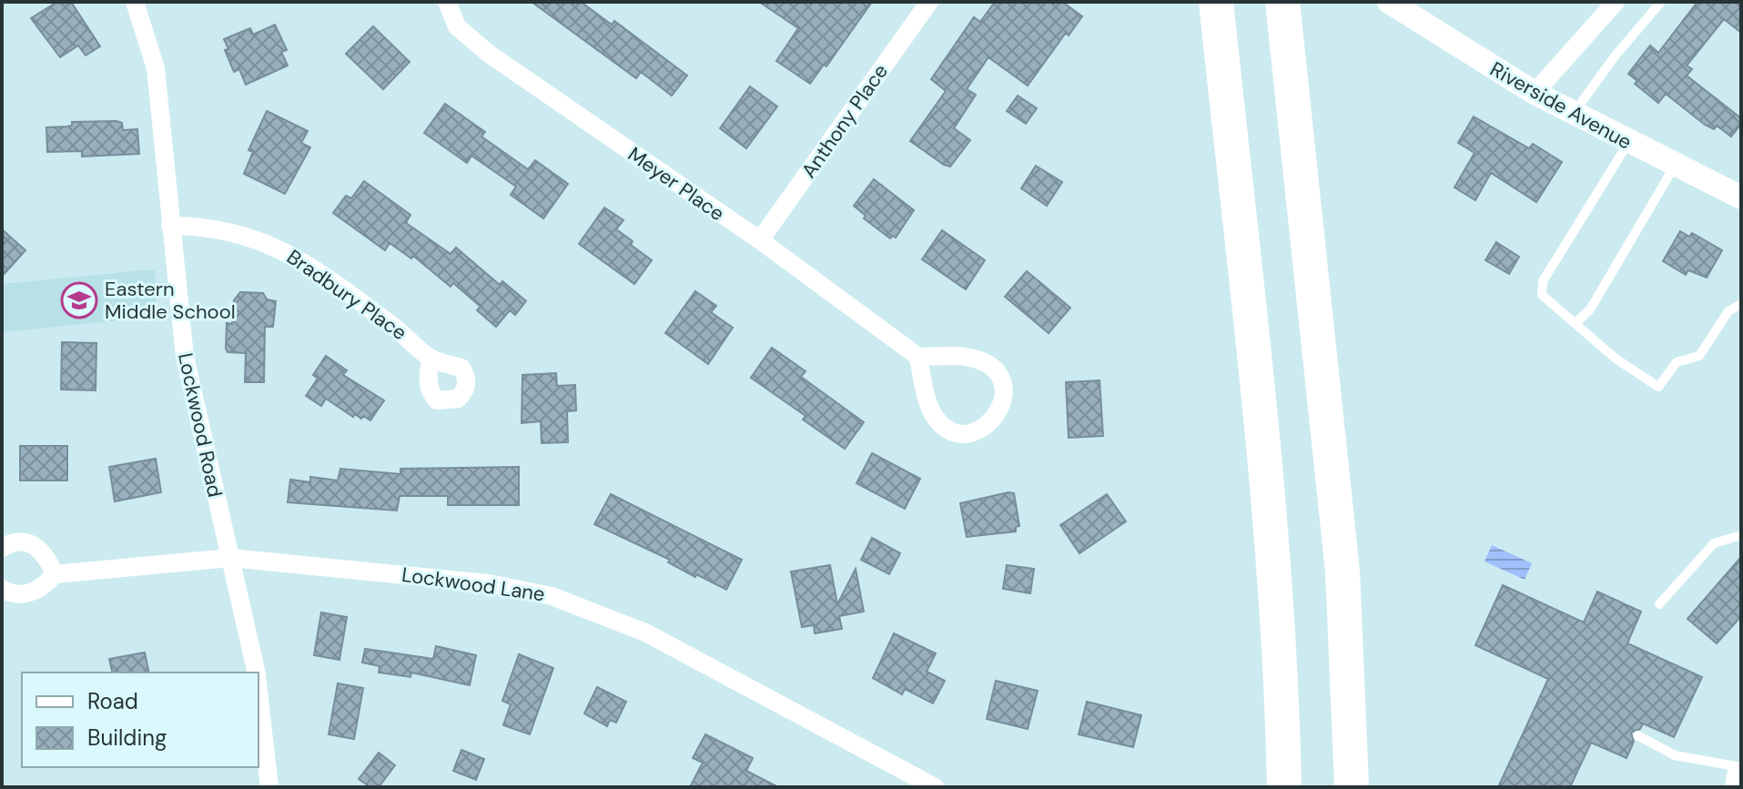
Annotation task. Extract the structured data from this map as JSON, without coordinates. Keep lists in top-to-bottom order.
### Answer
{
  "streets": {
    "street": [
      "Riverside Avenue",
      "Anthony Place",
      "Meyer Place",
      "Bradbury Place",
      "Lockwood Road",
      "Lockwood Lane"
    ]
  },
  "crossings": [
    ["Anthony Place", "Meyer Place"],
    ["Bradbury Place", "Lockwood Road"],
    ["Lockwood Road", "Lockwood Lane"]
  ],
  "places": {
    "school or university": ["Eastern Middle School"]
  },
  "legend": ["Road", "Building"]
}
